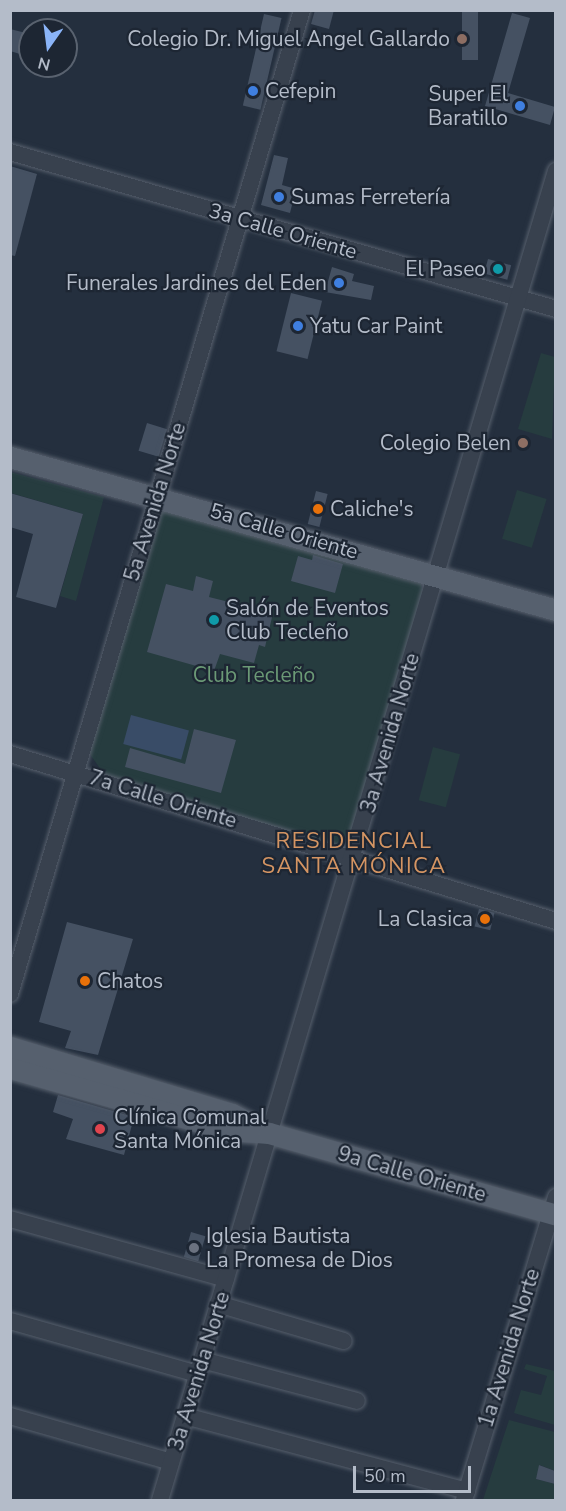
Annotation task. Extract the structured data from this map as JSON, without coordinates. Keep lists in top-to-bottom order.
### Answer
{
  "streets": {
    "main road": ["5a Calle Oriente", "9a Calle Oriente"],
    "street": [
      "3a Calle Oriente",
      "5a Avenida Norte",
      "3a Avenida Norte",
      "7a Calle Oriente",
      "1a Avenida Norte"
    ]
  },
  "crossings": [
    ["3a Calle Oriente", "5a Avenida Norte"],
    ["3a Calle Oriente", "3a Avenida Norte"],
    ["5a Avenida Norte", "5a Calle Oriente"],
    ["5a Avenida Norte", "7a Calle Oriente"],
    ["5a Calle Oriente", "3a Avenida Norte"],
    ["3a Avenida Norte", "7a Calle Oriente"],
    ["3a Avenida Norte", "9a Calle Oriente"],
    ["9a Calle Oriente", "1a Avenida Norte"]
  ],
  "districts": ["RESIDENCIAL SANTA MÓNICA"],
  "parks": ["Club Tecleño"],
  "places": [
    "Colegio Dr. Miguel Angel Gallardo",
    "Cefepin",
    "Super El Baratillo",
    "Sumas Ferretería",
    "El Paseo",
    "Funerales Jardines del Eden",
    "Yatu Car Paint",
    "Colegio Belen",
    "Caliche's",
    "Salón de Eventos Club Tecleño",
    "La Clasica",
    "Chatos",
    "Clínica Comunal Santa Mónica",
    "Iglesia Bautista La Promesa de Dios"
  ],
  "scale_bar": "50 m",
  "north": "bottom"
}
